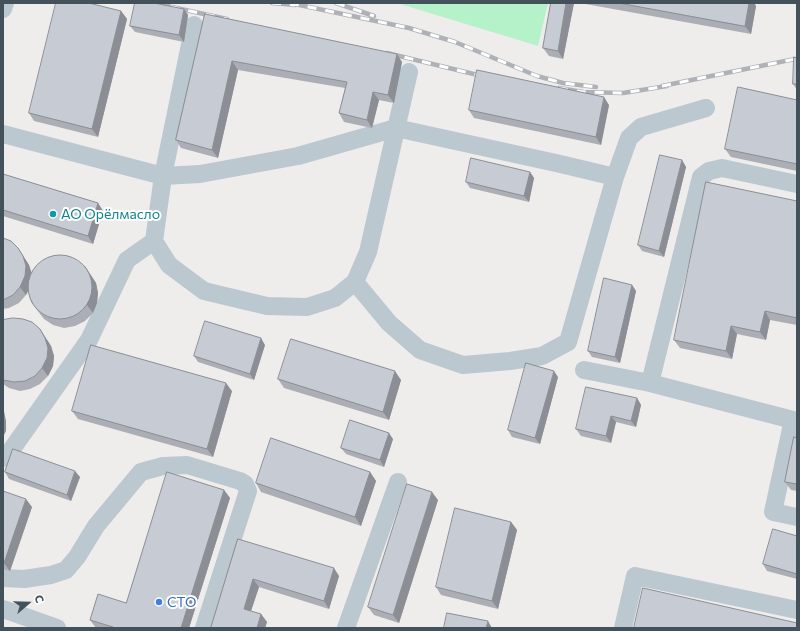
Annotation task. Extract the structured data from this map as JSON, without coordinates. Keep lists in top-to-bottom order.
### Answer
{
  "places": ["АО Орёлмасло", "СТО"],
  "north": "right"
}
